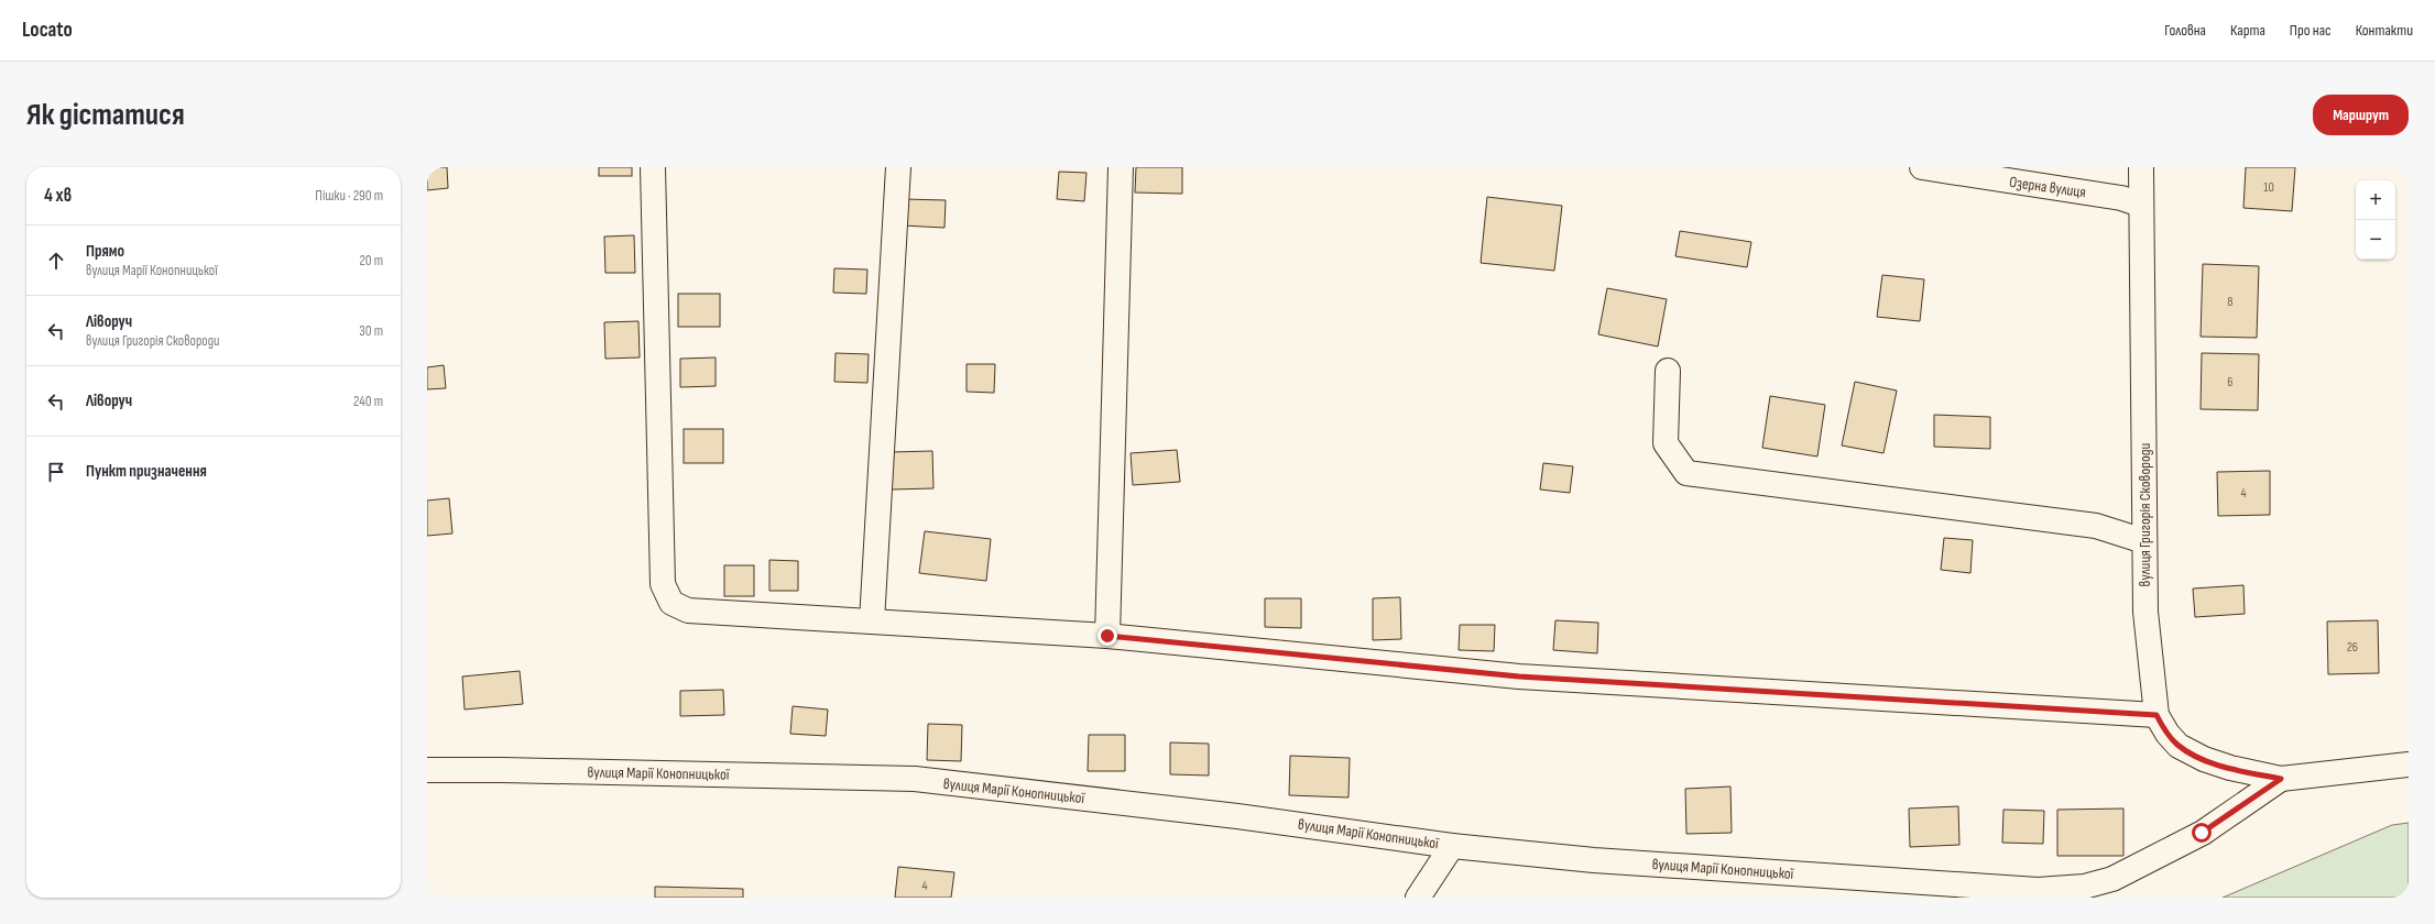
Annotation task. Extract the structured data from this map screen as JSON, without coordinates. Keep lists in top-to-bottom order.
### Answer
{
  "streets": {
    "street": ["Озерна вулиця", "вулиця Григорія Сковороди", "вулиця Марії Конопницької"]
  },
  "crossings": [
    ["Озерна вулиця", "вулиця Григорія Сковороди"],
    ["вулиця Григорія Сковороди", "вулиця Марії Конопницької"]
  ],
  "house_numbers": [
    "10",
    "8",
    "6",
    "4",
    "26",
    "4"
  ],
  "page": {
    "header": "Locato",
    "nav": [
      "Головна",
      "Карта",
      "Про нас",
      "Контакти"
    ],
    "buttons": "Маршрут",
    "title": "Як дістатися",
    "heading": ["4 хв", "Пішки · 290 m"],
    "map_buttons": ["+", "−"],
    "list": [
      ["Прямо", "вулиця Марії Конопницької", "20 m"],
      ["Ліворуч", "вулиця Григорія Сковороди", "30 m"],
      ["Ліворуч", "240 m"],
      "Пункт призначення"
    ]
  }
}
